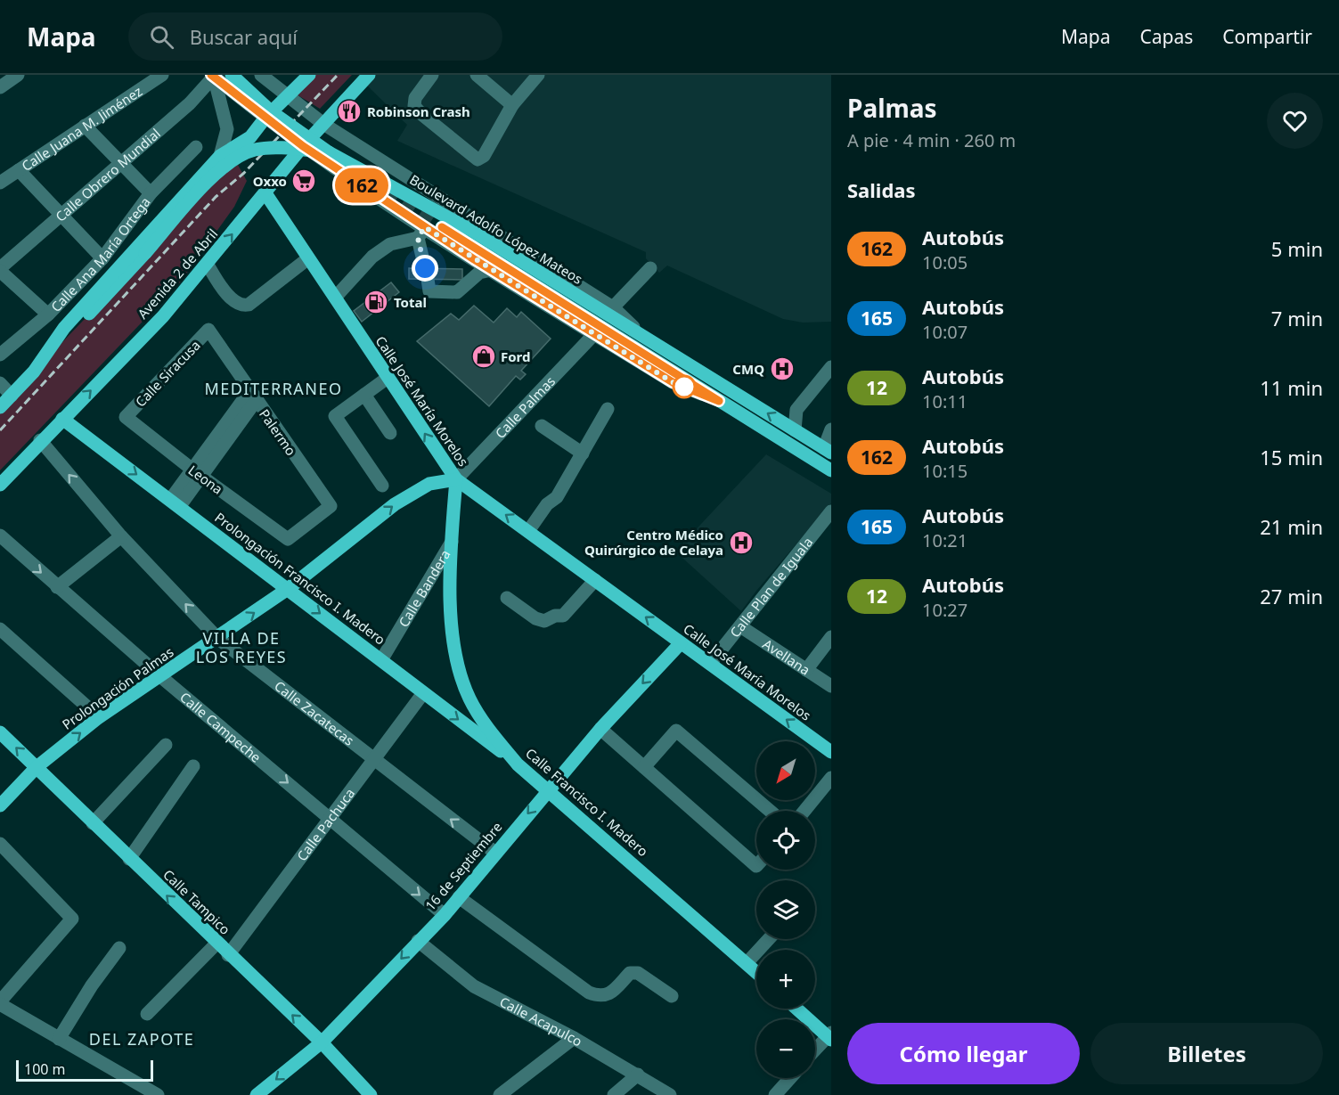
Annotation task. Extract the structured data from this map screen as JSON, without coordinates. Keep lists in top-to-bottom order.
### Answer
{
  "streets": {
    "main road": [
      "Boulevard Adolfo López Mateos",
      "Avenida 2 de Abril",
      "Calle José María Morelos",
      "Prolongación Francisco I. Madero",
      "Prolongación Palmas",
      "Calle Francisco I. Madero",
      "16 de Septiembre",
      "Calle Tampico"
    ],
    "street": [
      "Calle Juana M. Jiménez",
      "Calle Obrero Mundial",
      "Calle Ana María Ortega",
      "Calle Siracusa",
      "Calle Palmas",
      "Palermo",
      "Leona",
      "Calle Bandera",
      "Calle Plan de Iguala",
      "Avellana",
      "Calle Zacatecas",
      "Calle Campeche",
      "Calle Pachuca",
      "Calle Acapulco"
    ]
  },
  "crossings": [
    ["Calle Obrero Mundial", "Boulevard Adolfo López Mateos"],
    ["Boulevard Adolfo López Mateos", "Avenida 2 de Abril"],
    ["Boulevard Adolfo López Mateos", "Calle Palmas"],
    ["Avenida 2 de Abril", "Calle José María Morelos"],
    ["Avenida 2 de Abril", "Prolongación Francisco I. Madero"],
    ["Avenida 2 de Abril", "Calle Zacatecas"],
    ["Calle Siracusa", "Palermo"],
    ["Calle Siracusa", "Leona"],
    ["Calle José María Morelos", "Calle Palmas"],
    ["Calle José María Morelos", "Calle Plan de Iguala"],
    ["Calle José María Morelos", "Prolongación Palmas"],
    ["Calle José María Morelos", "Calle Francisco I. Madero"],
    ["Calle José María Morelos", "16 de Septiembre"],
    ["Calle Palmas", "Prolongación Palmas"],
    ["Calle Palmas", "Calle Francisco I. Madero"],
    ["Palermo", "Leona"],
    ["Prolongación Francisco I. Madero", "Calle Bandera"],
    ["Prolongación Francisco I. Madero", "Prolongación Palmas"],
    ["Prolongación Francisco I. Madero", "Calle Francisco I. Madero"],
    ["Prolongación Francisco I. Madero", "Calle Pachuca"],
    ["Calle Bandera", "Calle Francisco I. Madero"],
    ["Calle Plan de Iguala", "Avellana"],
    ["Prolongación Palmas", "Calle Zacatecas"],
    ["Prolongación Palmas", "Calle Campeche"],
    ["Prolongación Palmas", "Calle Francisco I. Madero"],
    ["Prolongación Palmas", "Calle Tampico"],
    ["Calle Zacatecas", "Calle Pachuca"],
    ["Calle Zacatecas", "16 de Septiembre"],
    ["Calle Campeche", "Calle Pachuca"],
    ["Calle Campeche", "16 de Septiembre"],
    ["Calle Francisco I. Madero", "16 de Septiembre"],
    ["Calle Pachuca", "Calle Tampico"],
    ["16 de Septiembre", "Calle Tampico"],
    ["16 de Septiembre", "Calle Acapulco"]
  ],
  "one_way": [
    "Calle José María Morelos",
    "Prolongación Francisco I. Madero",
    "Prolongación Palmas",
    "Calle Zacatecas",
    "Calle Campeche",
    "16 de Septiembre",
    "Calle Tampico"
  ],
  "districts": ["MEDITERRANEO", "VILLA DE LOS REYES", "DEL ZAPOTE"],
  "places": {
    "restaurant": ["Robinson Crash"],
    "supermarket": ["Oxxo"],
    "fuel station": ["Total"],
    "shop": ["Ford"],
    "hospital": ["CMQ", "Centro Médico Quirúrgico de Celaya"]
  },
  "lines": ["bus line 162"],
  "scale_bar": "100 m",
  "north": "bottom left",
  "page": {
    "header": "Mapa",
    "search": "Buscar aquí",
    "nav": ["Mapa", "Capas", "Compartir"],
    "on_map": "162",
    "heading": [
      ["Palmas", "A pie · 4 min · 260 m"],
      "Salidas"
    ],
    "list": [
      {
        "mark": "162",
        "name": "Autobús",
        "note": "10:05",
        "value": "5 min"
      },
      {
        "mark": "165",
        "name": "Autobús",
        "note": "10:07",
        "value": "7 min"
      },
      {
        "mark": "12",
        "name": "Autobús",
        "note": "10:11",
        "value": "11 min"
      },
      {
        "mark": "162",
        "name": "Autobús",
        "note": "10:15",
        "value": "15 min"
      },
      {
        "mark": "165",
        "name": "Autobús",
        "note": "10:21",
        "value": "21 min"
      },
      {
        "mark": "12",
        "name": "Autobús",
        "note": "10:27",
        "value": "27 min"
      }
    ],
    "map_buttons": ["+", "−"],
    "buttons": ["Cómo llegar", "Billetes"],
    "scale": "100 m"
  }
}
